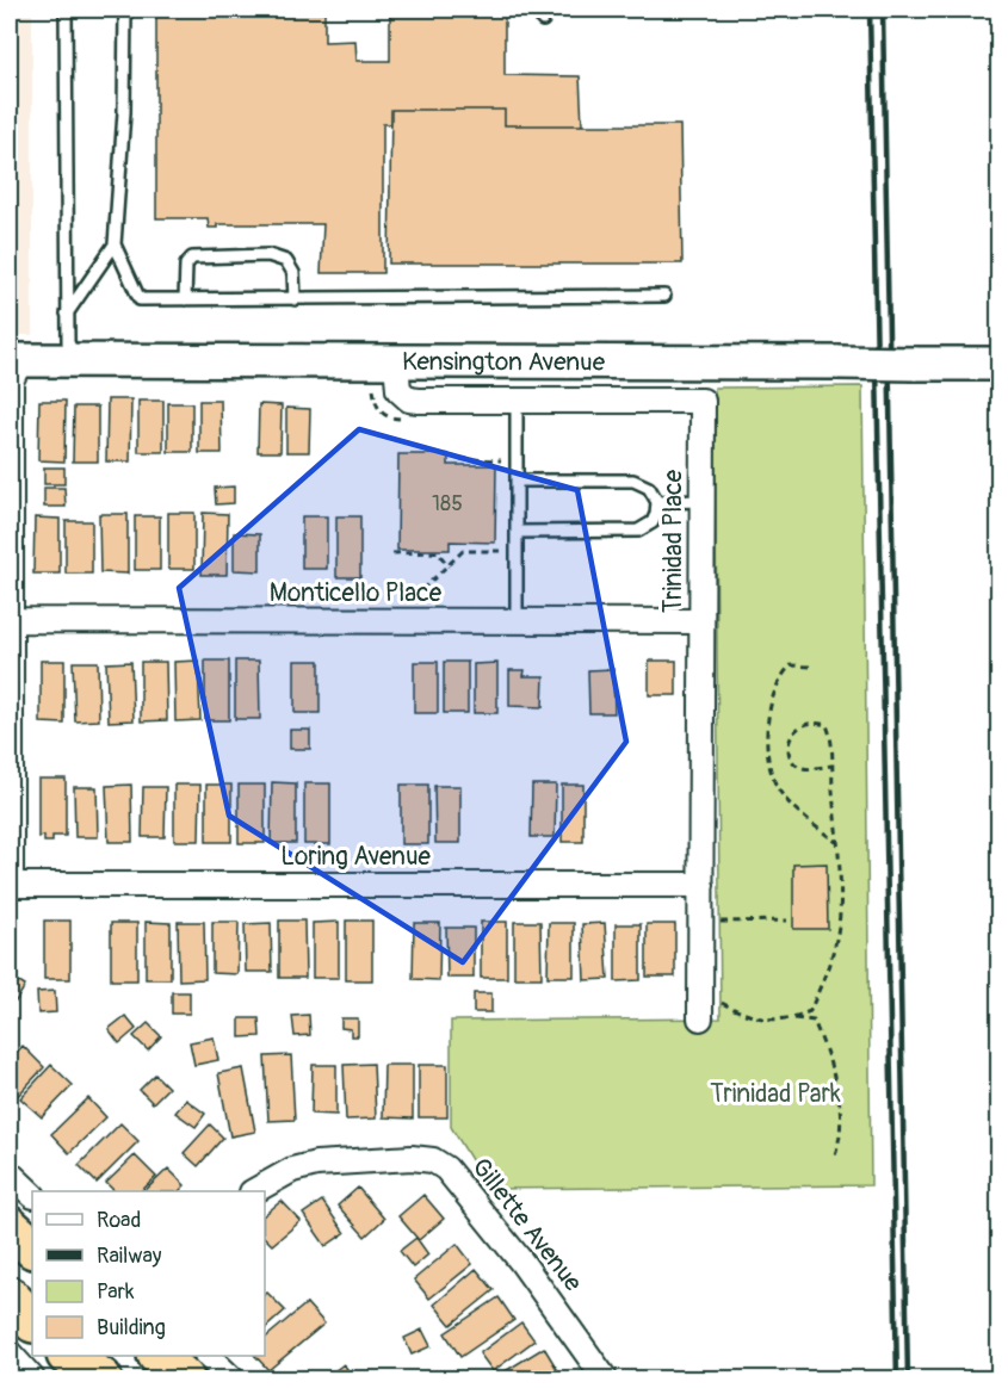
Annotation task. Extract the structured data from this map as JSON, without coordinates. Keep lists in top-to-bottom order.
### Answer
{
  "streets": {
    "street": [
      "Kensington Avenue",
      "Trinidad Place",
      "Monticello Place",
      "Loring Avenue",
      "Gillette Avenue"
    ]
  },
  "crossings": [
    ["Kensington Avenue", "Trinidad Place"],
    ["Trinidad Place", "Monticello Place"],
    ["Trinidad Place", "Loring Avenue"]
  ],
  "parks": ["Trinidad Park"],
  "house_numbers": ["185"],
  "legend": [
    "Road",
    "Railway",
    "Park",
    "Building"
  ]
}
